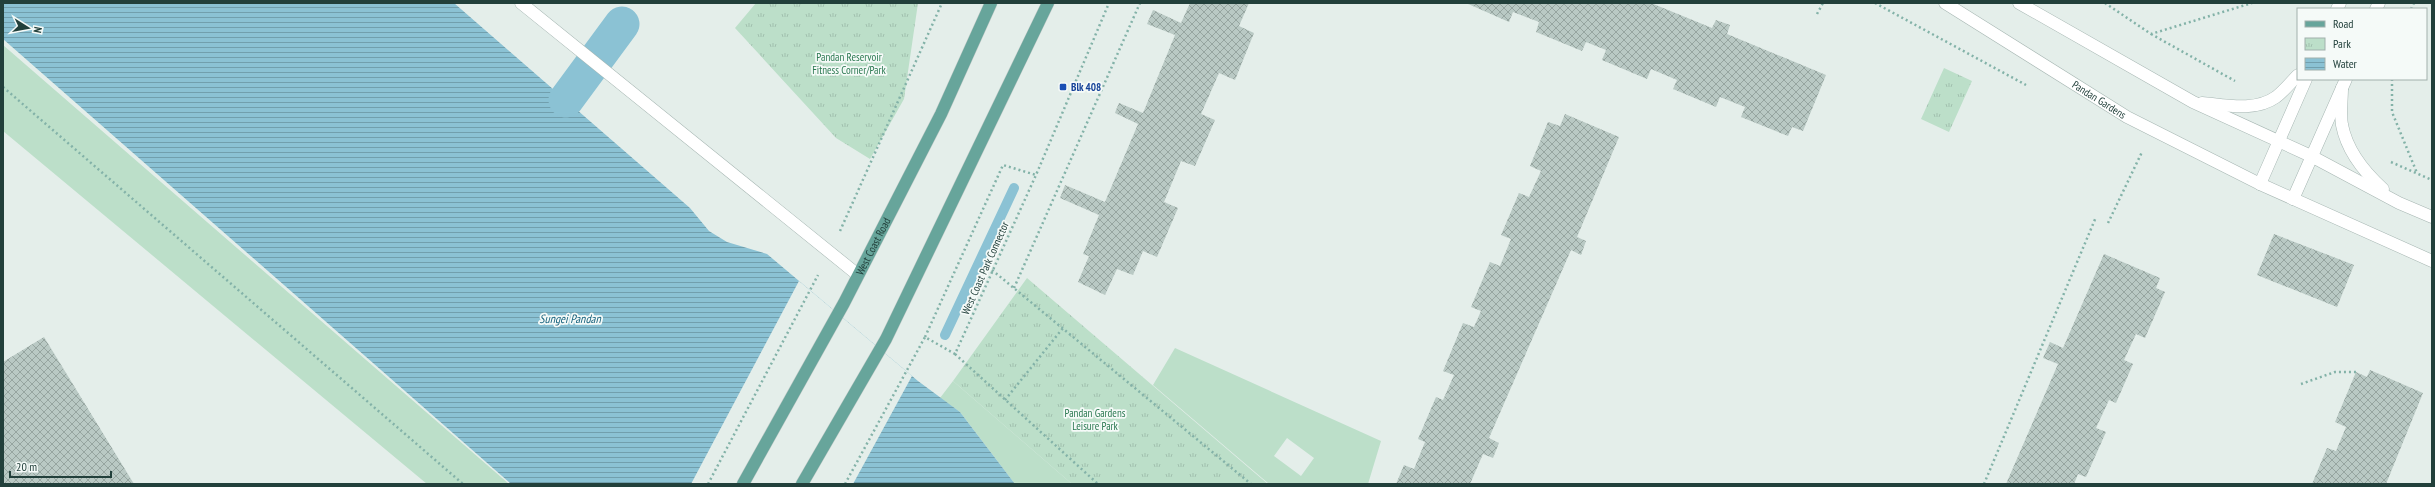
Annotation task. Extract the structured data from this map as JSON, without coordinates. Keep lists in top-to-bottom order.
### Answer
{
  "streets": {
    "main road": ["West Coast Road"],
    "street": ["Pandan Gardens"],
    "path": ["West Coast Park Connector"]
  },
  "water": ["Sungei Pandan"],
  "parks": ["Pandan Reservoir Fitness Corner/Park", "Pandan Gardens Leisure Park"],
  "places": {
    "transit": ["Blk 408"]
  },
  "legend": ["Road", "Park", "Water"],
  "scale_bar": "20 m",
  "north": "right"
}
